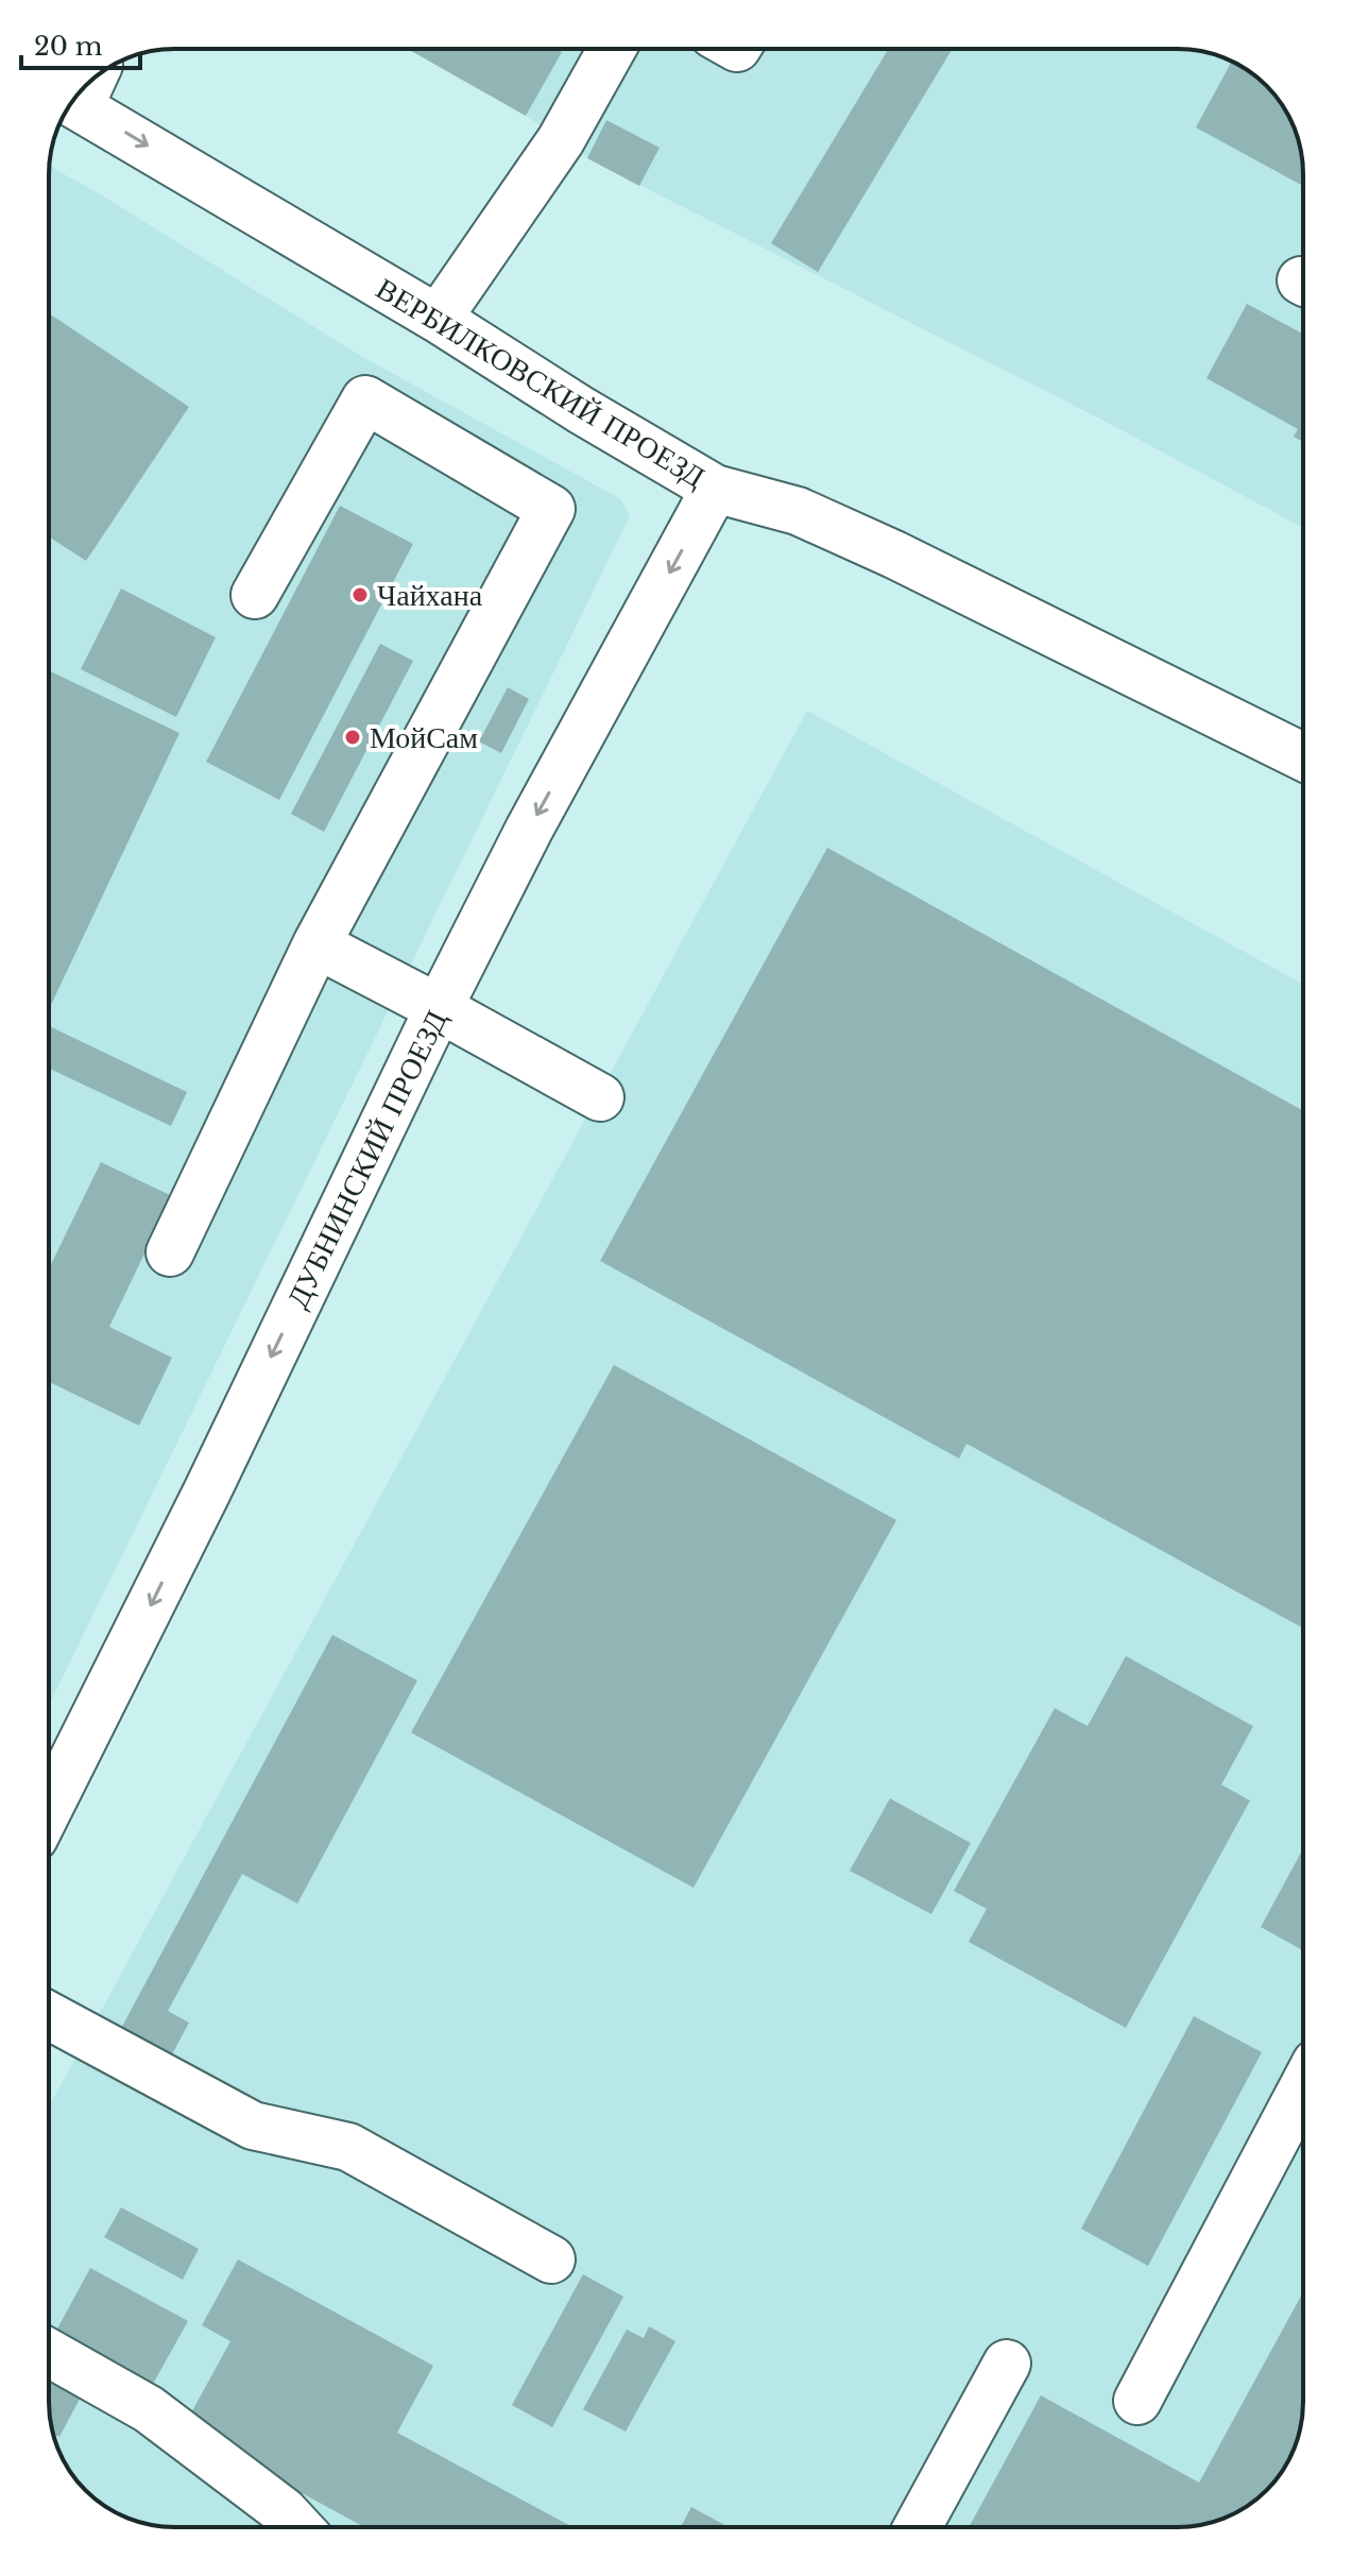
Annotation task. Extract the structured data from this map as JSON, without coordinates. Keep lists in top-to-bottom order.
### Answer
{
  "streets": {
    "street": ["ВЕРБИЛКОВСКИЙ ПРОЕЗД", "ДУБНИНСКИЙ ПРОЕЗД"]
  },
  "crossings": [
    ["ВЕРБИЛКОВСКИЙ ПРОЕЗД", "ДУБНИНСКИЙ ПРОЕЗД"]
  ],
  "one_way": ["ДУБНИНСКИЙ ПРОЕЗД"],
  "places": ["Чайхана", "МойСам"],
  "scale_bar": "20 m"
}
